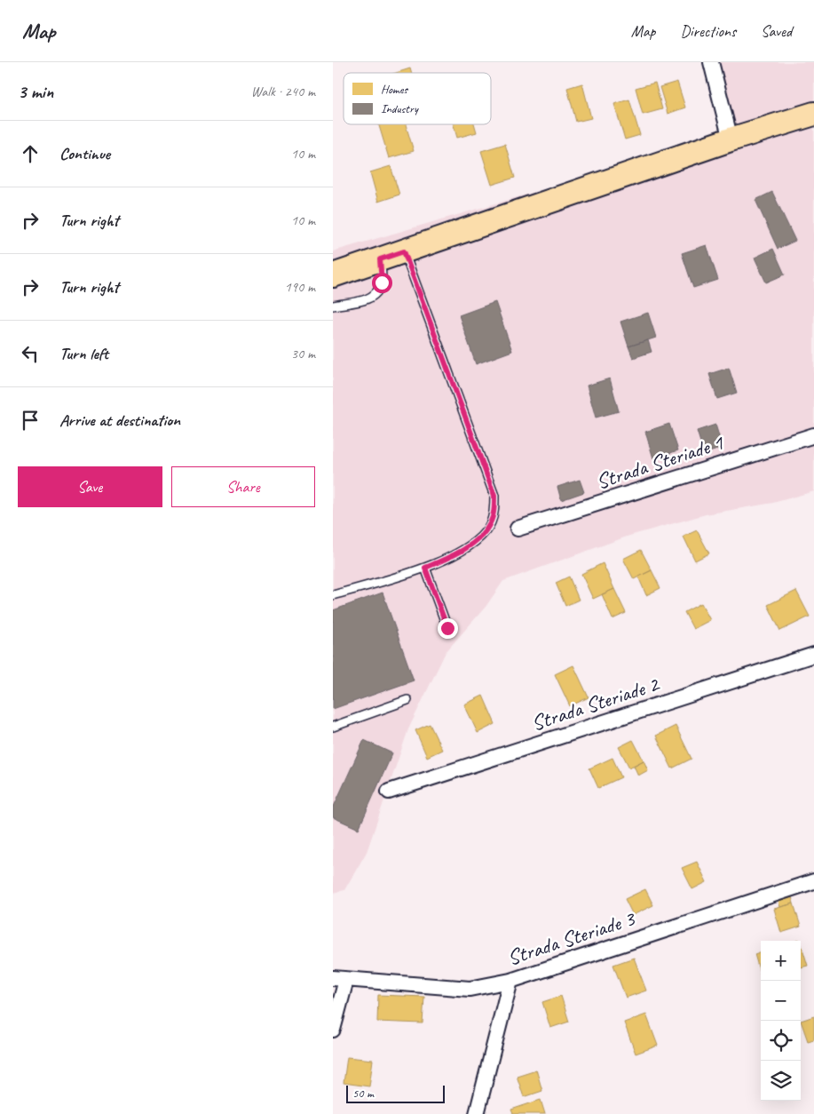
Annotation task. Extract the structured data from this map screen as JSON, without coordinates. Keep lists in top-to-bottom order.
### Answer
{
  "streets": {
    "street": ["Strada Steriade 1", "Strada Steriade 2", "Strada Steriade 3"]
  },
  "legend": ["Homes", "Industry"],
  "scale_bar": "50 m",
  "page": {
    "header": "Map",
    "nav": ["Map", "Directions", "Saved"],
    "heading": ["3 min", "Walk · 240 m"],
    "list": [
      ["Continue", "10 m"],
      ["Turn right", "10 m"],
      ["Turn right", "190 m"],
      ["Turn left", "30 m"],
      "Arrive at destination"
    ],
    "buttons": ["Save", "Share"],
    "map_buttons": ["+", "−"],
    "scale": "50 m"
  }
}
